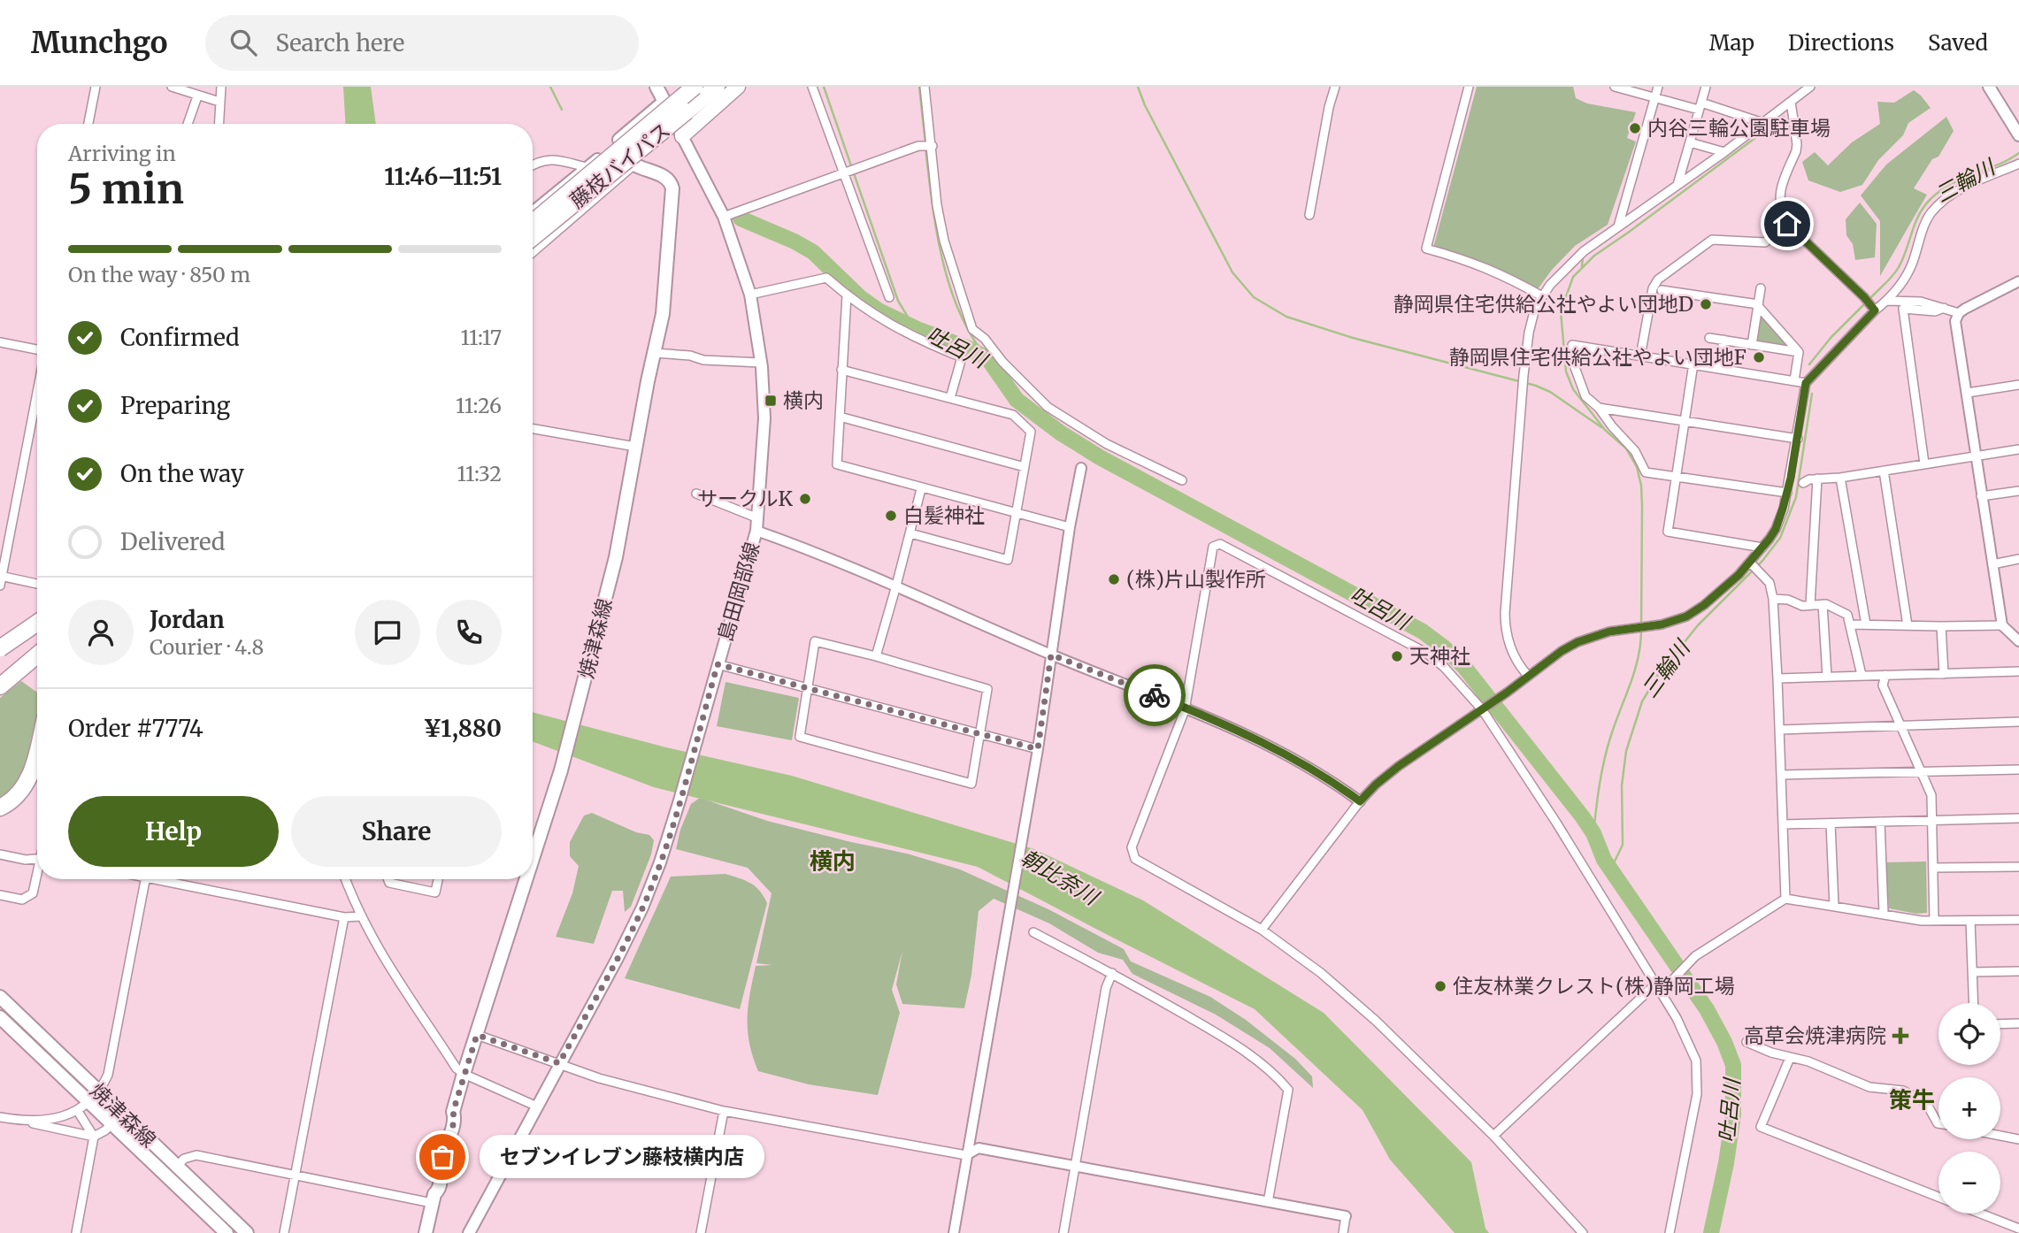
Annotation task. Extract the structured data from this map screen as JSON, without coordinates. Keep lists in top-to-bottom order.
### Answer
{
  "streets": {
    "highway": ["藤枝バイパス"],
    "main road": ["島田岡部線", "焼津森線"]
  },
  "districts": ["横内", "策牛"],
  "water": ["三輪川", "吐呂川", "朝比奈川"],
  "places": {
    "other": [
      "内谷三輪公園駐車場",
      "静岡県住宅供給公社やよい団地D",
      "静岡県住宅供給公社やよい団地F",
      "サークルK",
      "白髪神社",
      "(株)片山製作所",
      "天神社",
      "住友林業クレスト(株)静岡工場",
      "セブンイレブン藤枝横内店"
    ],
    "transit": ["横内"],
    "health": ["高草会焼津病院"]
  },
  "page": {
    "header": "Munchgo",
    "search": "Search here",
    "nav": ["Map", "Directions", "Saved"],
    "heading": ["5 min", "Arriving in", "11:46–11:51"],
    "panel": [
      "Jordan",
      "Courier · 4.8",
      "Order #7774",
      "¥1,880"
    ],
    "bar": "On the way · 850 m",
    "list": [
      ["Confirmed", "11:17"],
      ["Preparing", "11:26"],
      ["On the way", "11:32"],
      "Delivered"
    ],
    "buttons": ["Help", "Share"],
    "map_buttons": ["+", "−"],
    "bubble": "セブンイレブン藤枝横内店"
  }
}
